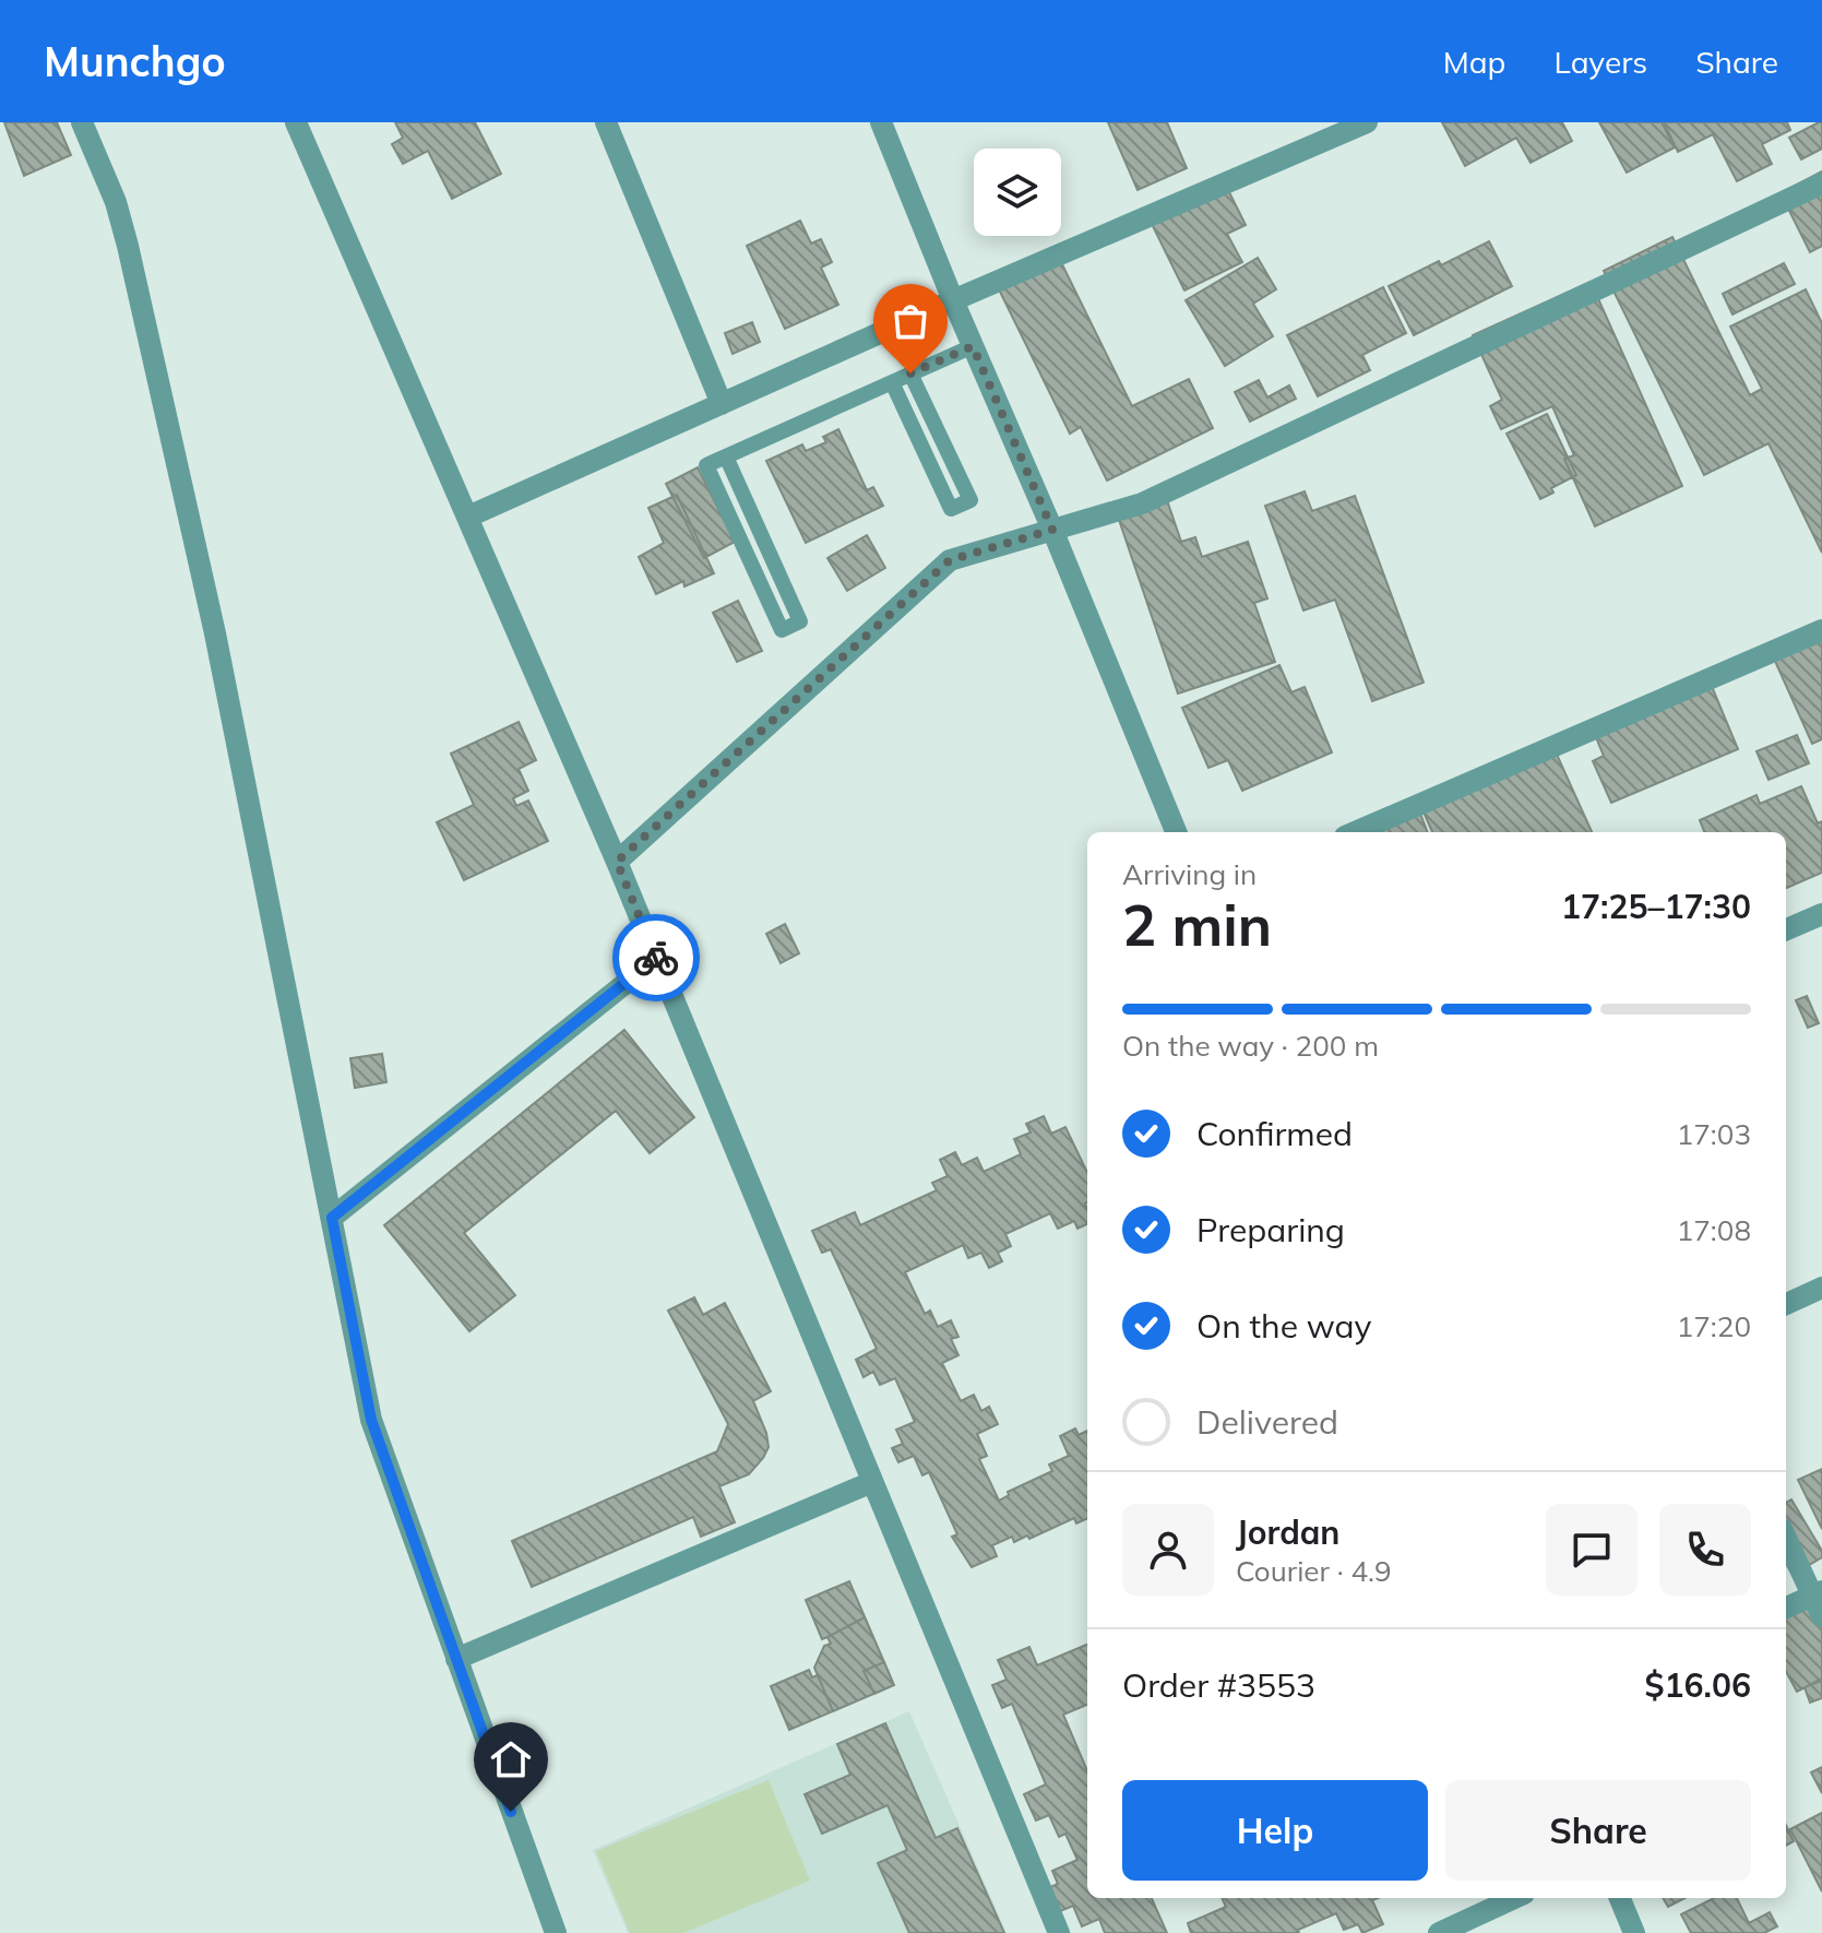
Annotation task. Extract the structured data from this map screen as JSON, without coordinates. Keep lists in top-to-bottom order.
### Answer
{
  "page": {
    "header": "Munchgo",
    "nav": ["Map", "Layers", "Share"],
    "heading": ["2 min", "Arriving in", "17:25–17:30"],
    "panel": [
      "Jordan",
      "Courier · 4.9",
      "Order #3553",
      "$16.06"
    ],
    "bar": "On the way · 200 m",
    "list": [
      ["Confirmed", "17:03"],
      ["Preparing", "17:08"],
      ["On the way", "17:20"],
      "Delivered"
    ],
    "buttons": ["Help", "Share"]
  }
}
